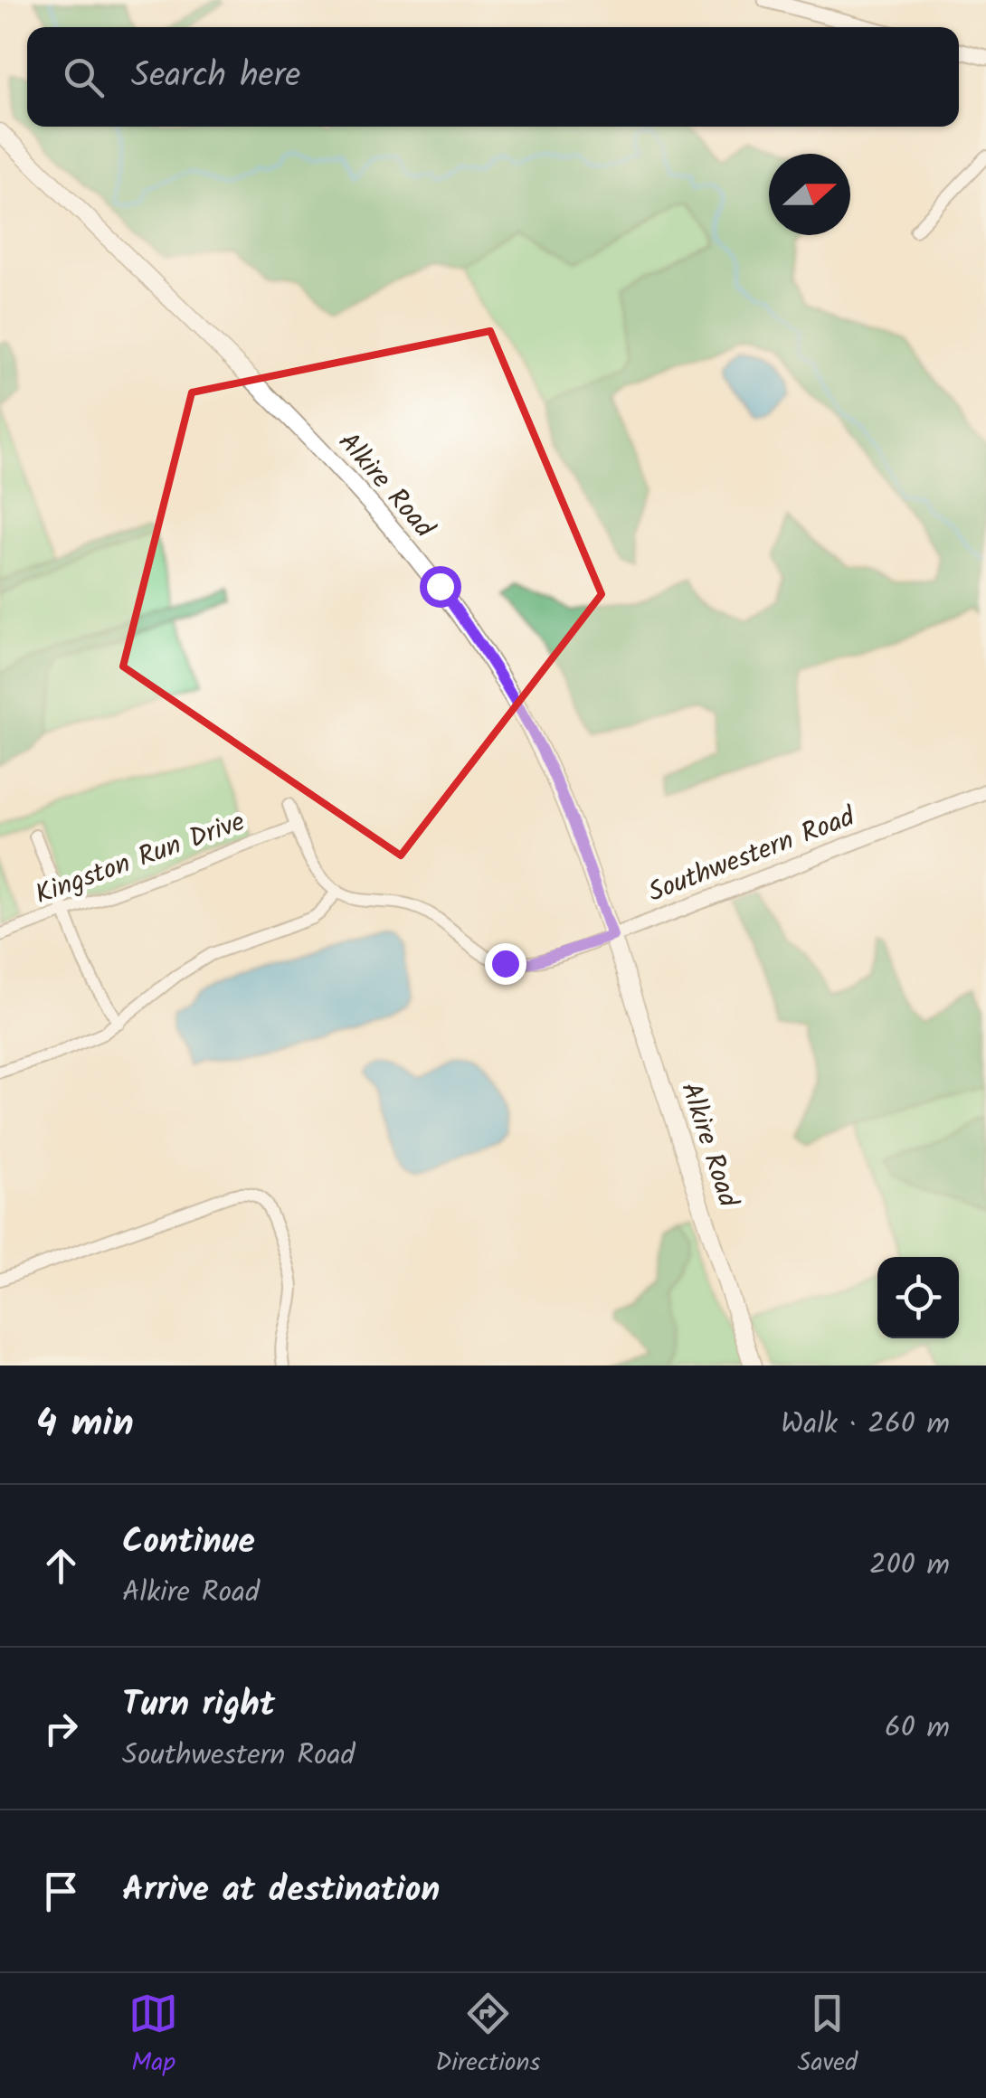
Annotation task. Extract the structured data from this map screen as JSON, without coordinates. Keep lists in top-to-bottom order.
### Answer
{
  "streets": {
    "main road": ["Alkire Road"],
    "street": ["Southwestern Road", "Kingston Run Drive"]
  },
  "crossings": [
    ["Alkire Road", "Southwestern Road"]
  ],
  "north": "right",
  "page": {
    "search": "Search here",
    "heading": ["4 min", "Walk · 260 m"],
    "list": [
      ["Continue", "Alkire Road", "200 m"],
      ["Turn right", "Southwestern Road", "60 m"],
      "Arrive at destination"
    ],
    "nav": ["Map", "Directions", "Saved"]
  }
}
